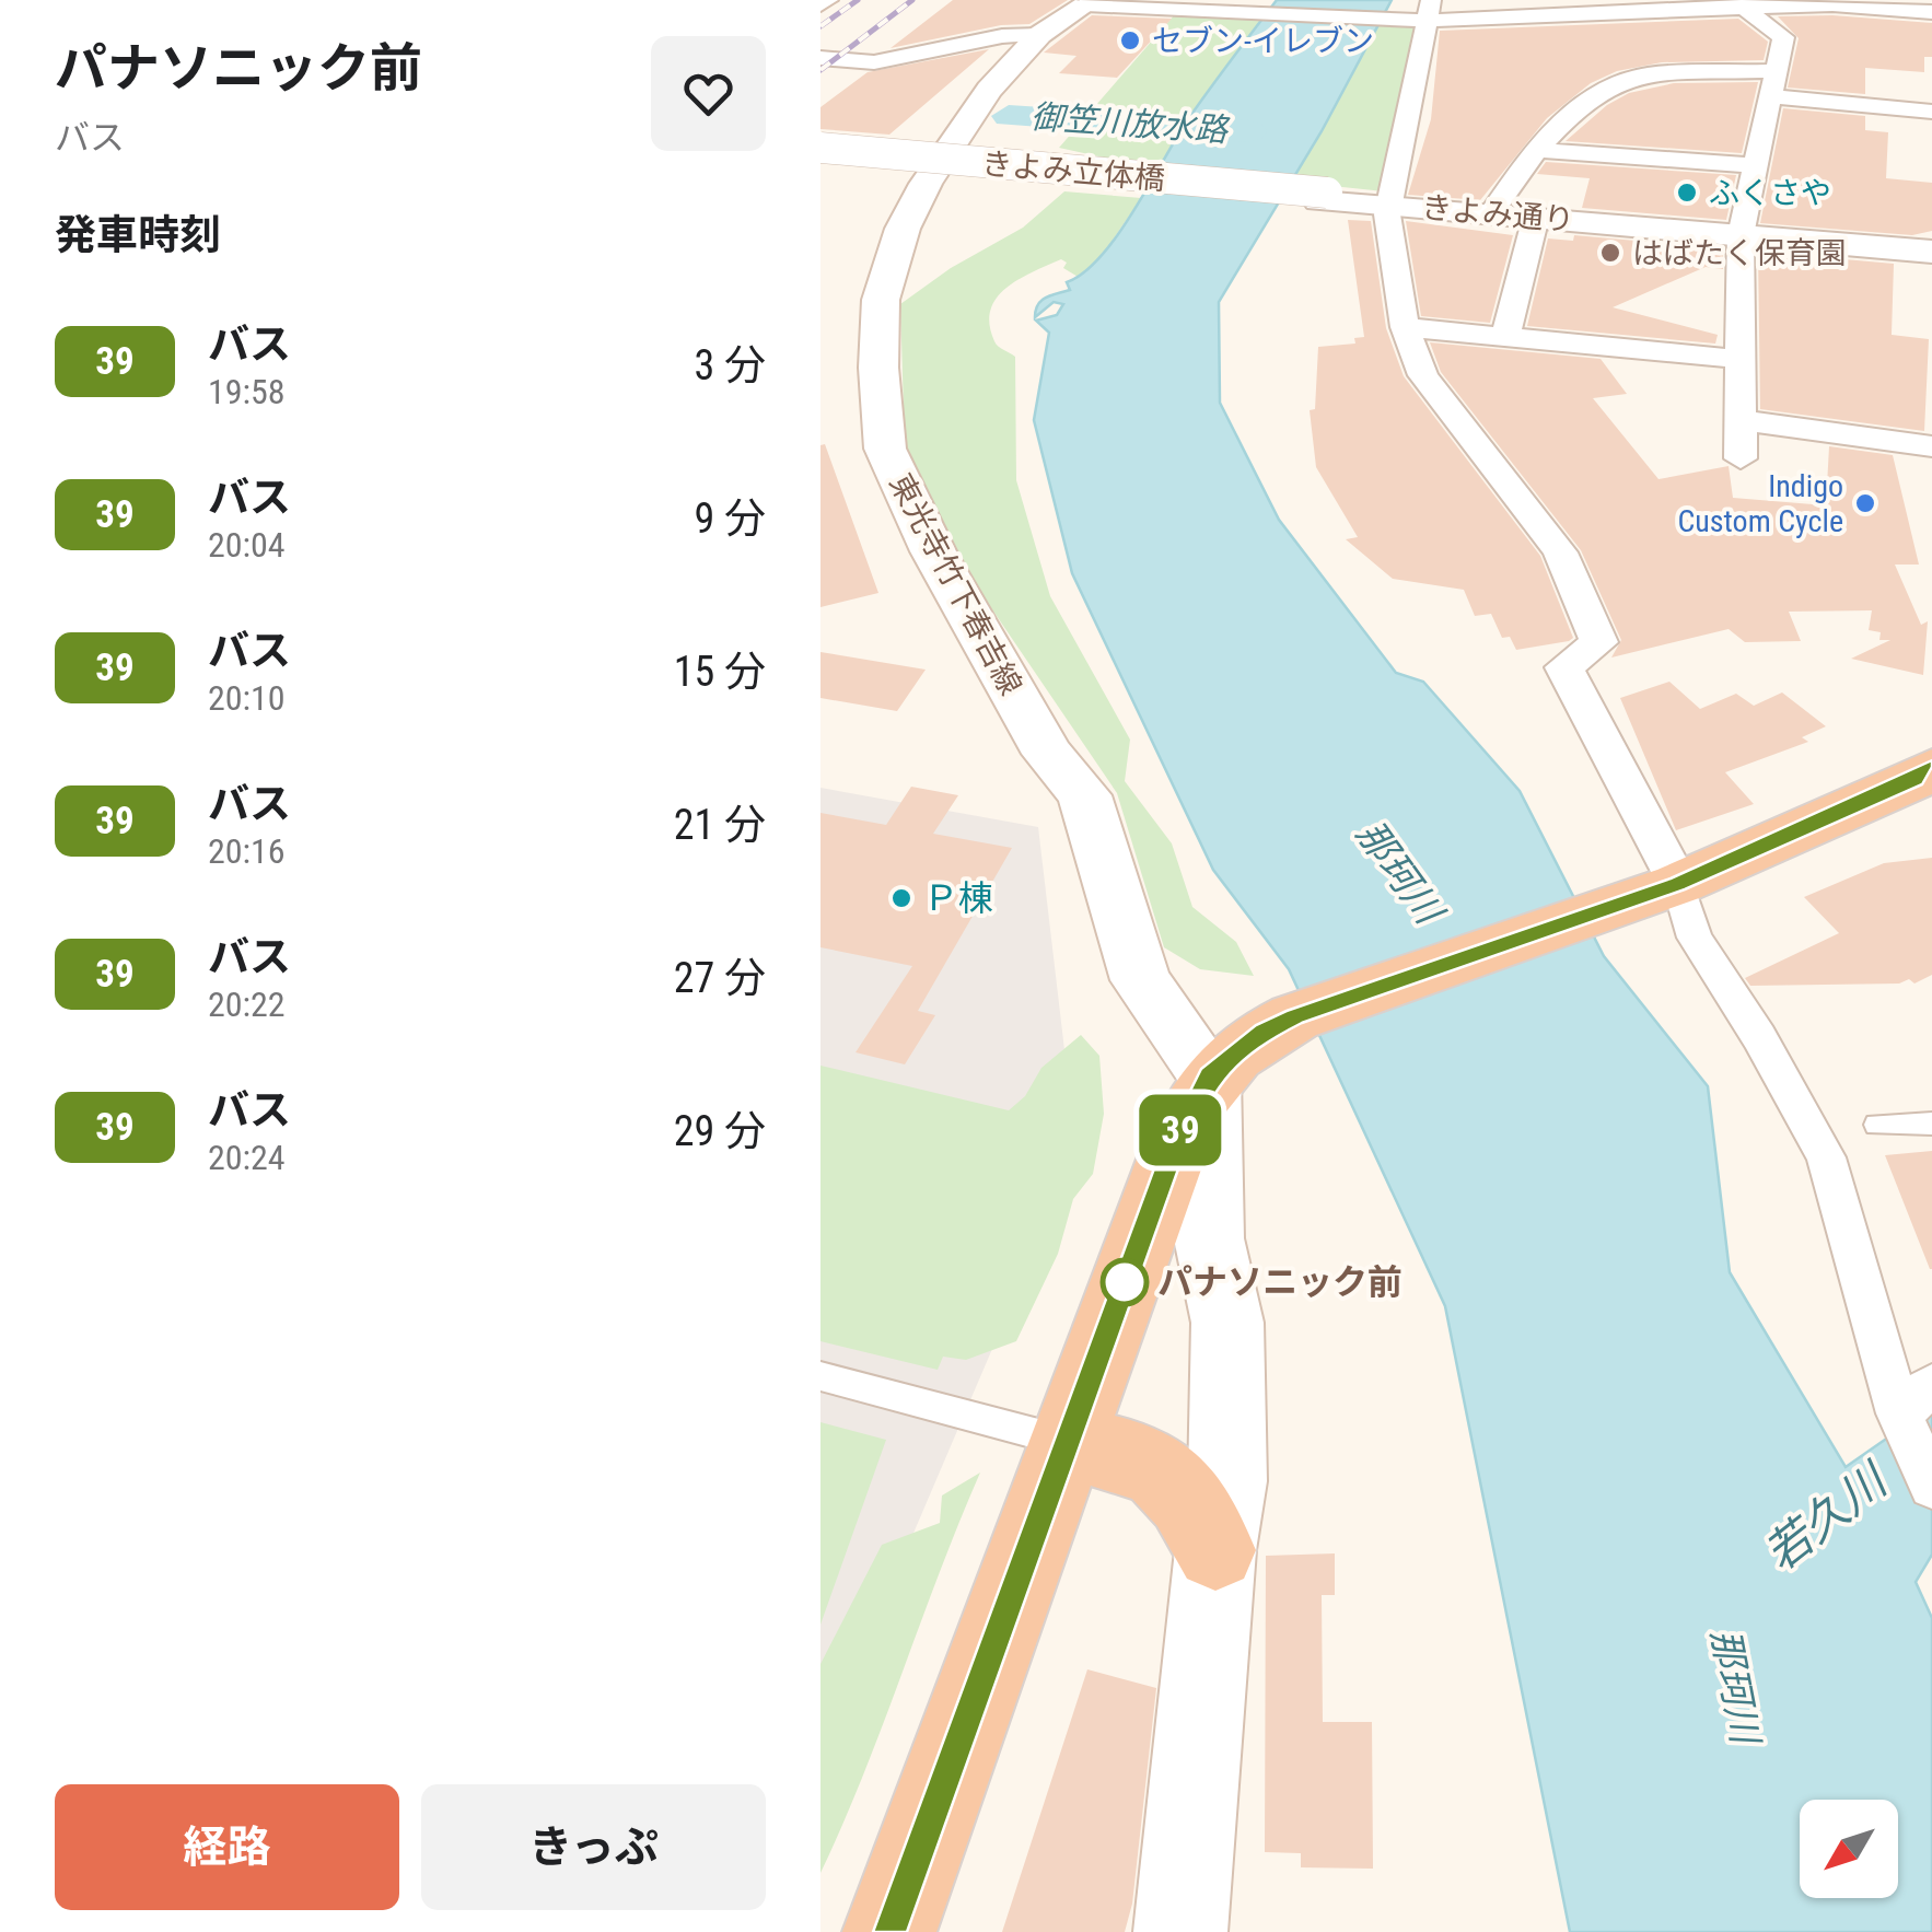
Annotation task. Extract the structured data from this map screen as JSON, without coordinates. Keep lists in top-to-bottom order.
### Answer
{
  "streets": {
    "main road": ["きよみ立体橋", "きよみ通り", "東光寺竹下春吉線"]
  },
  "crossings": [
    ["きよみ立体橋", "きよみ通り"]
  ],
  "water": ["御笠川放水路", "那珂川", "若久川"],
  "places": [
    "セブン-イレブン",
    "ふくさや",
    "はばたく保育園",
    "Indigo Custom Cycle",
    "Ｐ棟",
    "パナソニック前"
  ],
  "lines": ["bus line 39"],
  "north": "bottom left",
  "page": {
    "heading": [
      ["パナソニック前", "バス"],
      "発車時刻"
    ],
    "on_map": "39",
    "list": [
      {
        "mark": "39",
        "name": "バス",
        "note": "19:58",
        "value": "3 分"
      },
      {
        "mark": "39",
        "name": "バス",
        "note": "20:04",
        "value": "9 分"
      },
      {
        "mark": "39",
        "name": "バス",
        "note": "20:10",
        "value": "15 分"
      },
      {
        "mark": "39",
        "name": "バス",
        "note": "20:16",
        "value": "21 分"
      },
      {
        "mark": "39",
        "name": "バス",
        "note": "20:22",
        "value": "27 分"
      },
      {
        "mark": "39",
        "name": "バス",
        "note": "20:24",
        "value": "29 分"
      }
    ],
    "buttons": ["経路", "きっぷ"]
  }
}
